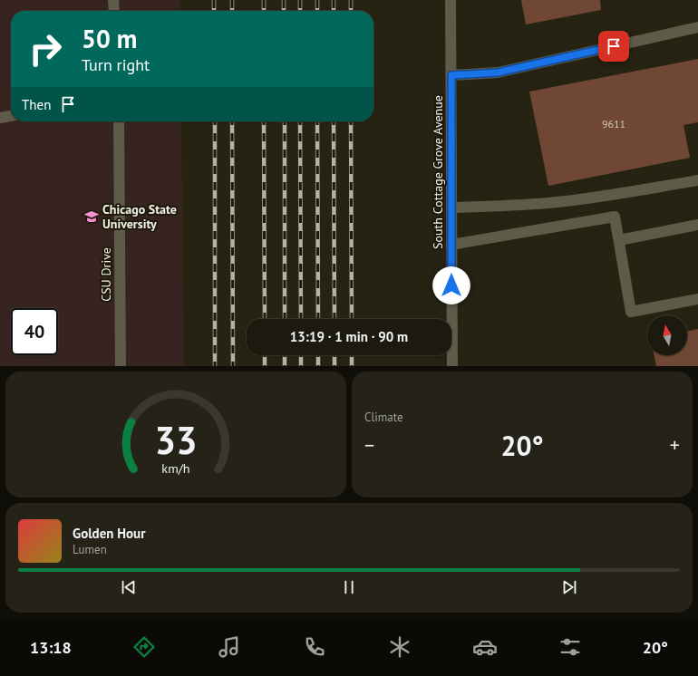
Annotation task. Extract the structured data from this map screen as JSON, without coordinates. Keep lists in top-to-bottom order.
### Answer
{
  "streets": {
    "street": ["South Cottage Grove Avenue", "CSU Drive"]
  },
  "places": {
    "school or university": ["Chicago State University"]
  },
  "house_numbers": ["9611"],
  "north": "top",
  "page": {
    "turn": ["50 m", "Turn right"],
    "then": "Then",
    "limit": "40",
    "trip": "13:19 · 1 min · 90 m",
    "tile": "Climate",
    "heat": ["−", "20°", "+"],
    "song": ["Golden Hour", "Lumen"],
    "tabs": ["13:18", "20°"],
    "gauge": ["33", "km/h"]
  }
}
